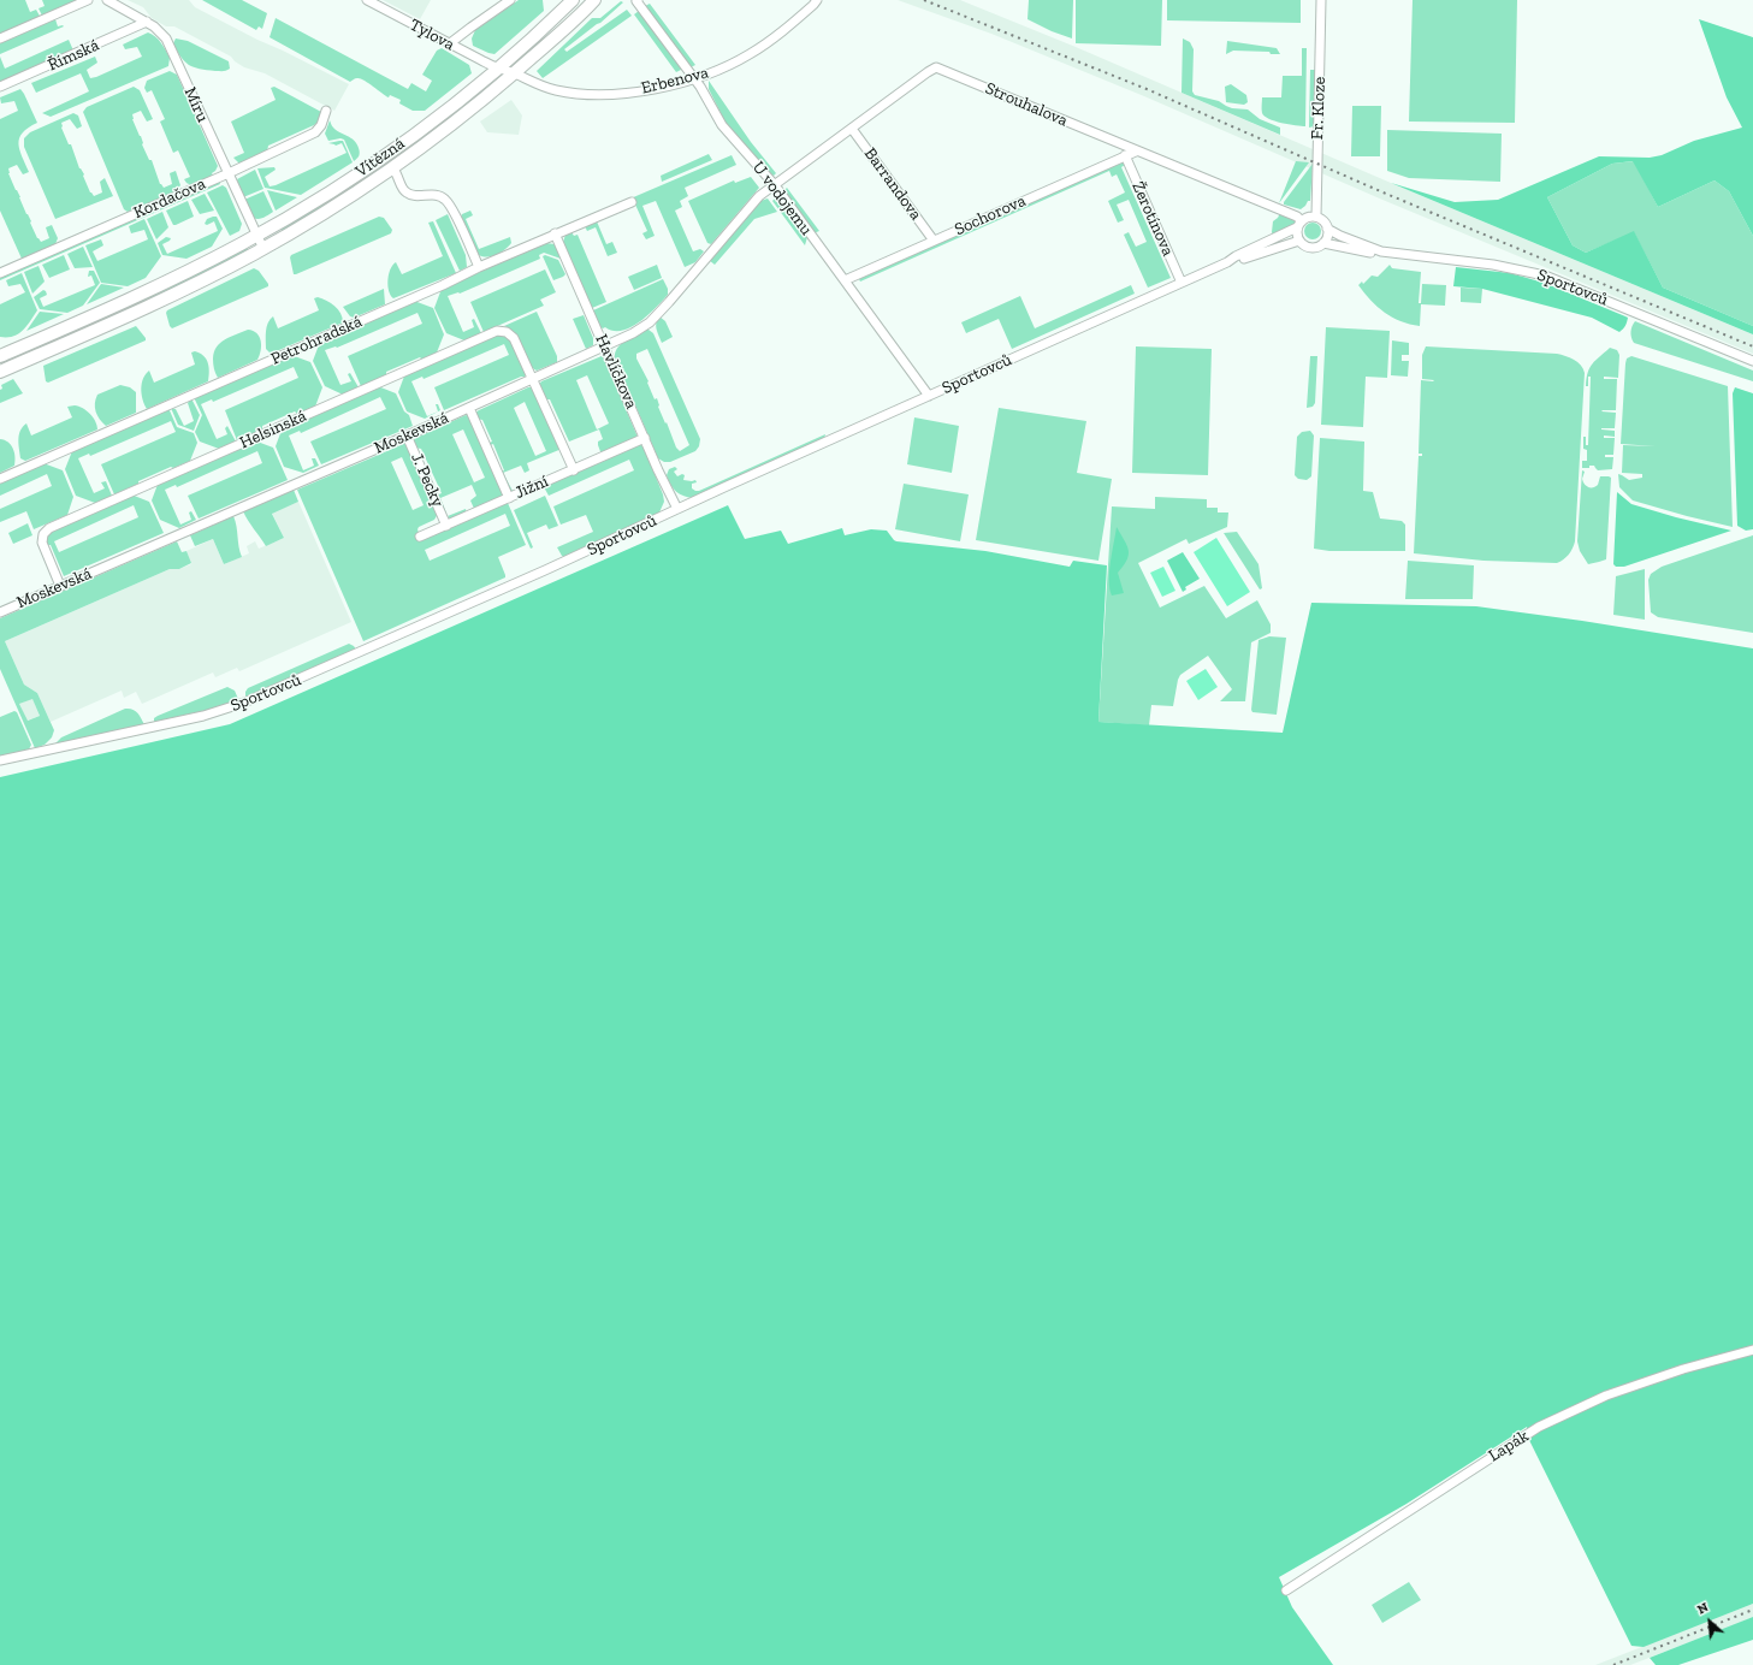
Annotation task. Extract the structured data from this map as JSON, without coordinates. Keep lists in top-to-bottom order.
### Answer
{
  "streets": {
    "main road": ["Vítězná"],
    "street": [
      "Tylova",
      "Římská",
      "Erbenova",
      "Míru",
      "Strouhalova",
      "Fr. Kloze",
      "Barrandova",
      "Kordačova",
      "U vodojemu",
      "Sochorova",
      "Žerotínova",
      "Sportovců",
      "Petrohradská",
      "Havlíčkova",
      "Helsinská",
      "Moskevská",
      "J. Pecky",
      "Jižní",
      "Lapák"
    ]
  },
  "crossings": [
    ["Tylova", "Vítězná"],
    ["Římská", "Míru"],
    ["Erbenova", "Vítězná"],
    ["Erbenova", "U vodojemu"],
    ["Míru", "Vítězná"],
    ["Míru", "Kordačova"],
    ["Strouhalova", "Fr. Kloze"],
    ["Strouhalova", "Barrandova"],
    ["Strouhalova", "U vodojemu"],
    ["Strouhalova", "Sochorova"],
    ["Strouhalova", "Sportovců"],
    ["Strouhalova", "Moskevská"],
    ["Fr. Kloze", "Sportovců"],
    ["Vítězná", "Petrohradská"],
    ["Barrandova", "Sochorova"],
    ["U vodojemu", "Sochorova"],
    ["U vodojemu", "Sportovců"],
    ["U vodojemu", "Moskevská"],
    ["Sochorova", "Žerotínova"],
    ["Žerotínova", "Sportovců"],
    ["Sportovců", "Havlíčkova"],
    ["Petrohradská", "Havlíčkova"],
    ["Havlíčkova", "Moskevská"],
    ["Havlíčkova", "Jižní"],
    ["Helsinská", "Moskevská"],
    ["Helsinská", "Jižní"],
    ["Moskevská", "J. Pecky"],
    ["J. Pecky", "Jižní"]
  ],
  "north": "top left"
}
